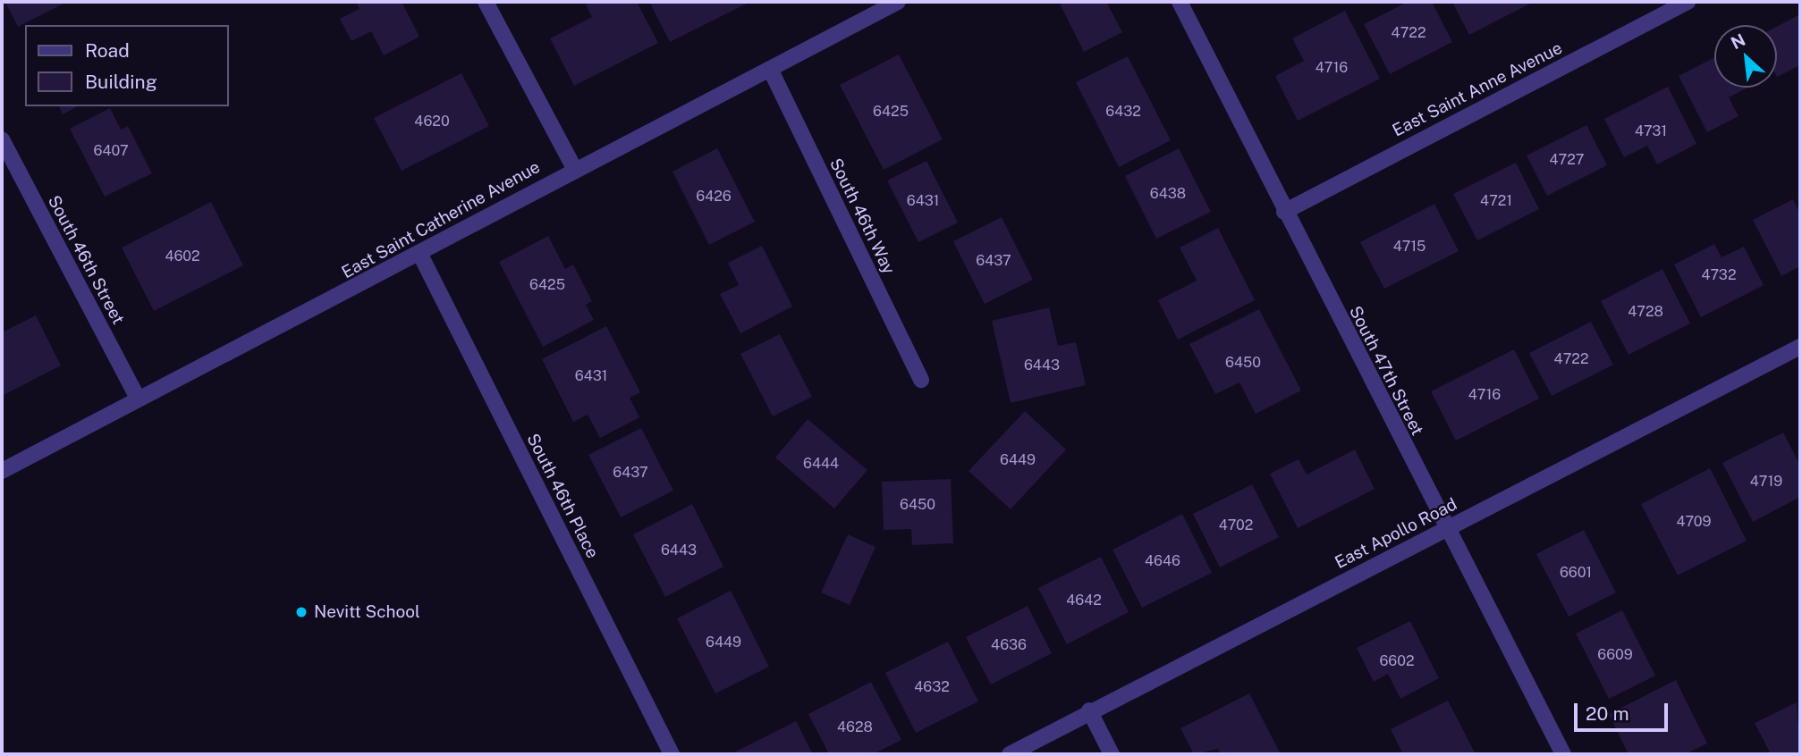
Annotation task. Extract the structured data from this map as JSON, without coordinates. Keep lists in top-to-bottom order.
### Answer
{
  "streets": {
    "street": [
      "East Saint Anne Avenue",
      "South 46th Way",
      "East Saint Catherine Avenue",
      "South 46th Street",
      "South 47th Street",
      "South 46th Place",
      "East Apollo Road"
    ]
  },
  "crossings": [
    ["East Saint Anne Avenue", "South 47th Street"],
    ["South 46th Way", "East Saint Catherine Avenue"],
    ["East Saint Catherine Avenue", "South 46th Street"],
    ["East Saint Catherine Avenue", "South 46th Place"],
    ["South 47th Street", "East Apollo Road"]
  ],
  "places": ["Nevitt School"],
  "house_numbers": [
    "4722",
    "4716",
    "6425",
    "6432",
    "4620",
    "4731",
    "6407",
    "4727",
    "6438",
    "6426",
    "6431",
    "4721",
    "4715",
    "4602",
    "6437",
    "4732",
    "6425",
    "4728",
    "4722",
    "6450",
    "6443",
    "6431",
    "4716",
    "6449",
    "6444",
    "6437",
    "4719",
    "6450",
    "4709",
    "4702",
    "6443",
    "4646",
    "6601",
    "4642",
    "6449",
    "4636",
    "6609",
    "6602",
    "4632",
    "4628"
  ],
  "legend": ["Road", "Building"],
  "scale_bar": "20 m",
  "north": "top left"
}
